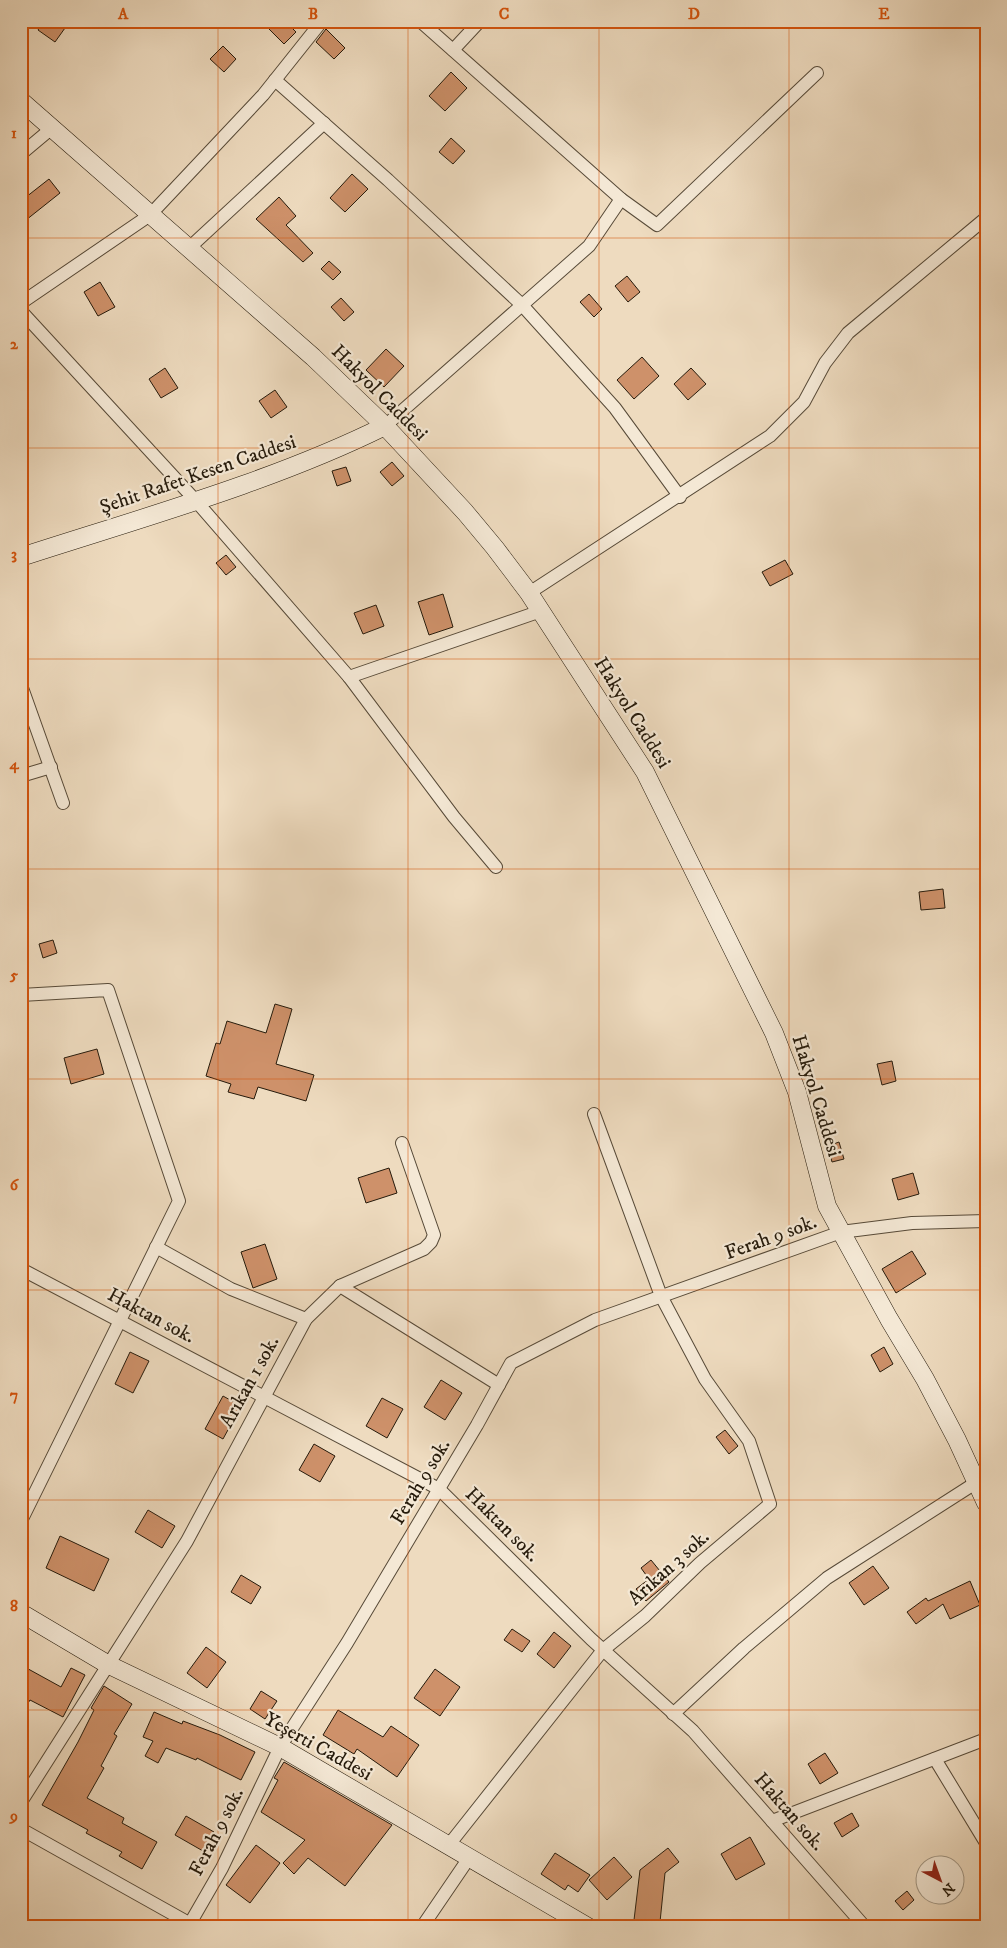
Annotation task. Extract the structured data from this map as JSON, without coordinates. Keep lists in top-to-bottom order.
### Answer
{
  "streets": {
    "street": [
      "Hakyol Caddesi",
      "Şehit Rafet Kesen Caddesi",
      "Ferah 9 sok.",
      "Haktan sok.",
      "Arıkan 1 sok.",
      "Arıkan 3 sok.",
      "Yeşerti Caddesi"
    ]
  },
  "crossings": [
    ["Hakyol Caddesi", "Şehit Rafet Kesen Caddesi"],
    ["Hakyol Caddesi", "Ferah 9 sok."],
    ["Ferah 9 sok.", "Haktan sok."],
    ["Ferah 9 sok.", "Arıkan 3 sok."],
    ["Ferah 9 sok.", "Yeşerti Caddesi"],
    ["Haktan sok.", "Arıkan 1 sok."],
    ["Haktan sok.", "Arıkan 3 sok."],
    ["Arıkan 1 sok.", "Yeşerti Caddesi"],
    ["Arıkan 3 sok.", "Yeşerti Caddesi"]
  ],
  "north": "bottom right",
  "grid": {
    "columns": [
      "A",
      "B",
      "C",
      "D",
      "E"
    ],
    "rows": [
      "1",
      "2",
      "3",
      "4",
      "5",
      "6",
      "7",
      "8",
      "9"
    ]
  }
}
